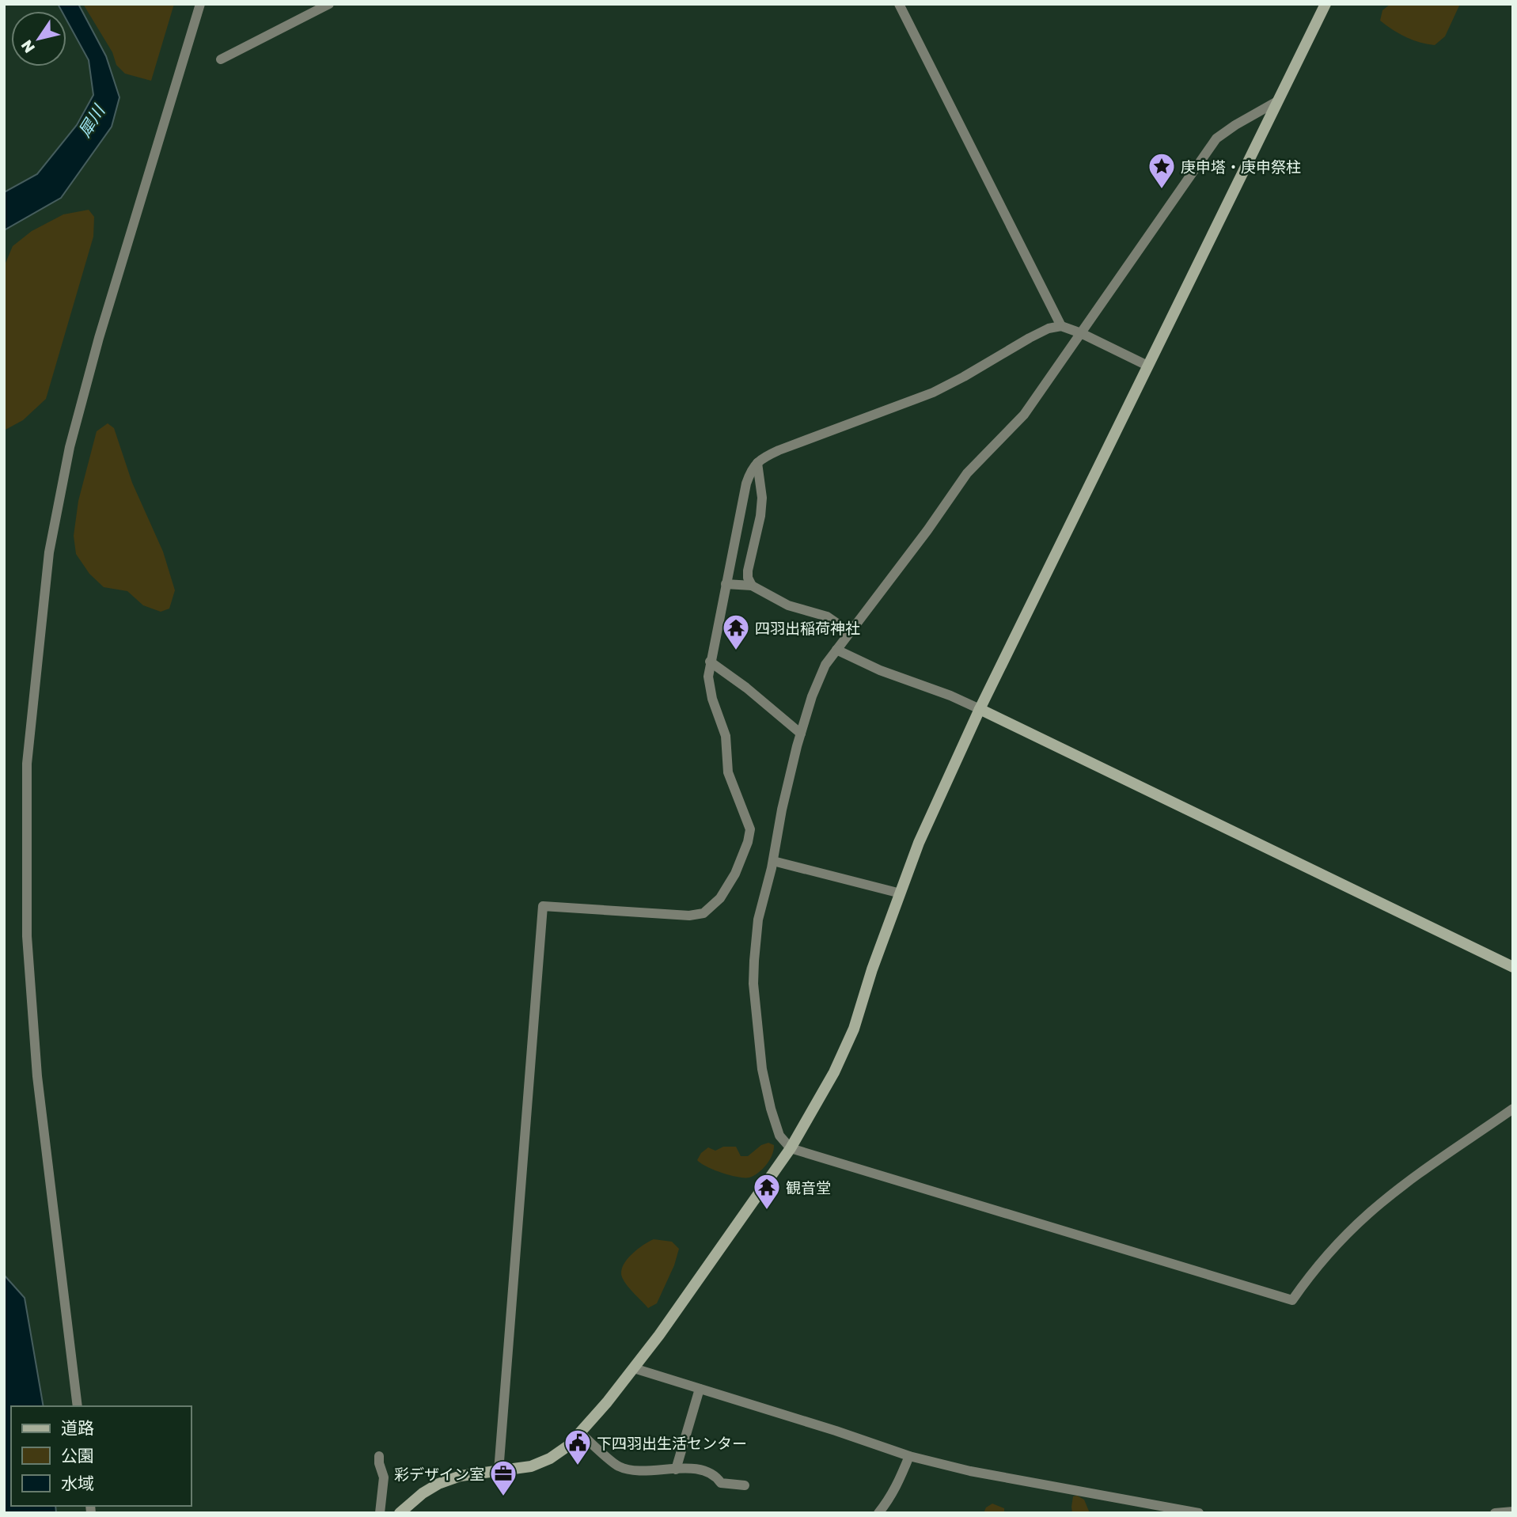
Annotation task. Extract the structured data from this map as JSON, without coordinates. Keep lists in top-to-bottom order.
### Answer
{
  "water": ["犀川"],
  "places": {
    "place": ["庚申塔・庚申祭柱"],
    "temple": ["四羽出稲荷神社", "観音堂"],
    "public building": ["下四羽出生活センター"],
    "office": ["彩デザイン室"]
  },
  "legend": ["道路", "公園", "水域"],
  "north": "bottom left"
}
